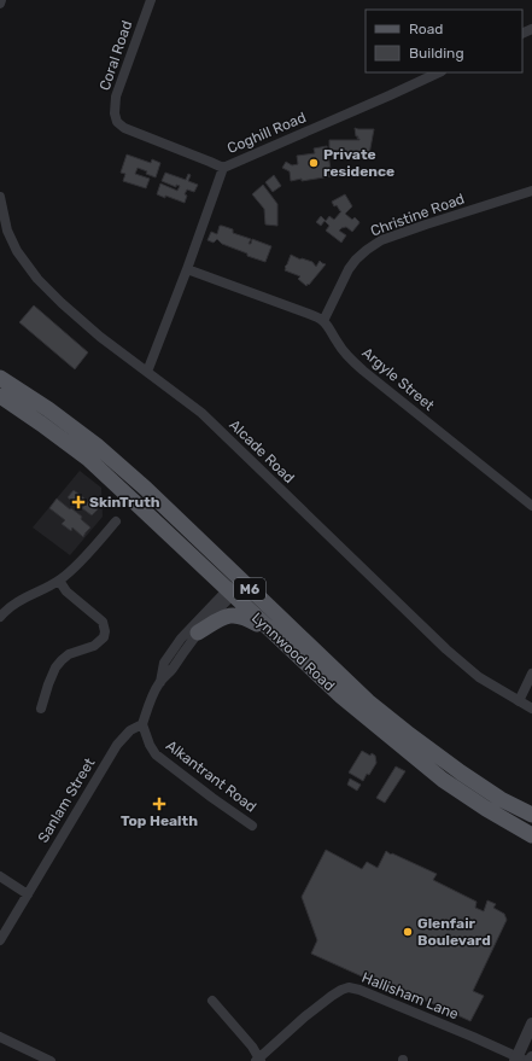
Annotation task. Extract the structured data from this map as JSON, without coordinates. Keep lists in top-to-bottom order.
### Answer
{
  "streets": {
    "main road": ["M6", "Lynnwood Road"],
    "street": [
      "Coral Road",
      "Coghill Road",
      "Christine Road",
      "Argyle Street",
      "Alcade Road",
      "Alkantrant Road",
      "Sanlam Street",
      "Hallisham Lane"
    ]
  },
  "crossings": [
    ["Coral Road", "Coghill Road"],
    ["Coghill Road", "Alcade Road"],
    ["Christine Road", "Argyle Street"],
    ["Alkantrant Road", "Sanlam Street"]
  ],
  "places": {
    "other": ["Private residence", "Glenfair Boulevard"],
    "health": ["SkinTruth", "Top Health"]
  },
  "legend": ["Road", "Building"]
}
